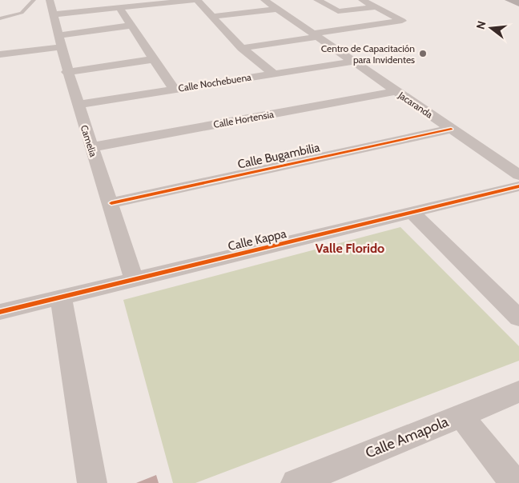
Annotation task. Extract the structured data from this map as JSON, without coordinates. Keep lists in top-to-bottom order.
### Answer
{
  "streets": {
    "street": [
      "Calle Nochebuena",
      "Jacaranda",
      "Calle Hortensia",
      "Camelia",
      "Calle Bugambilia",
      "Calle Kappa",
      "Calle Amapola"
    ]
  },
  "crossings": [
    ["Calle Nochebuena", "Jacaranda"],
    ["Calle Nochebuena", "Camelia"],
    ["Jacaranda", "Calle Hortensia"],
    ["Jacaranda", "Calle Bugambilia"],
    ["Calle Hortensia", "Camelia"],
    ["Camelia", "Calle Bugambilia"],
    ["Camelia", "Calle Kappa"]
  ],
  "districts": ["Valle Florido"],
  "places": ["Centro de Capacitación para Invidentes"],
  "north": "left"
}
